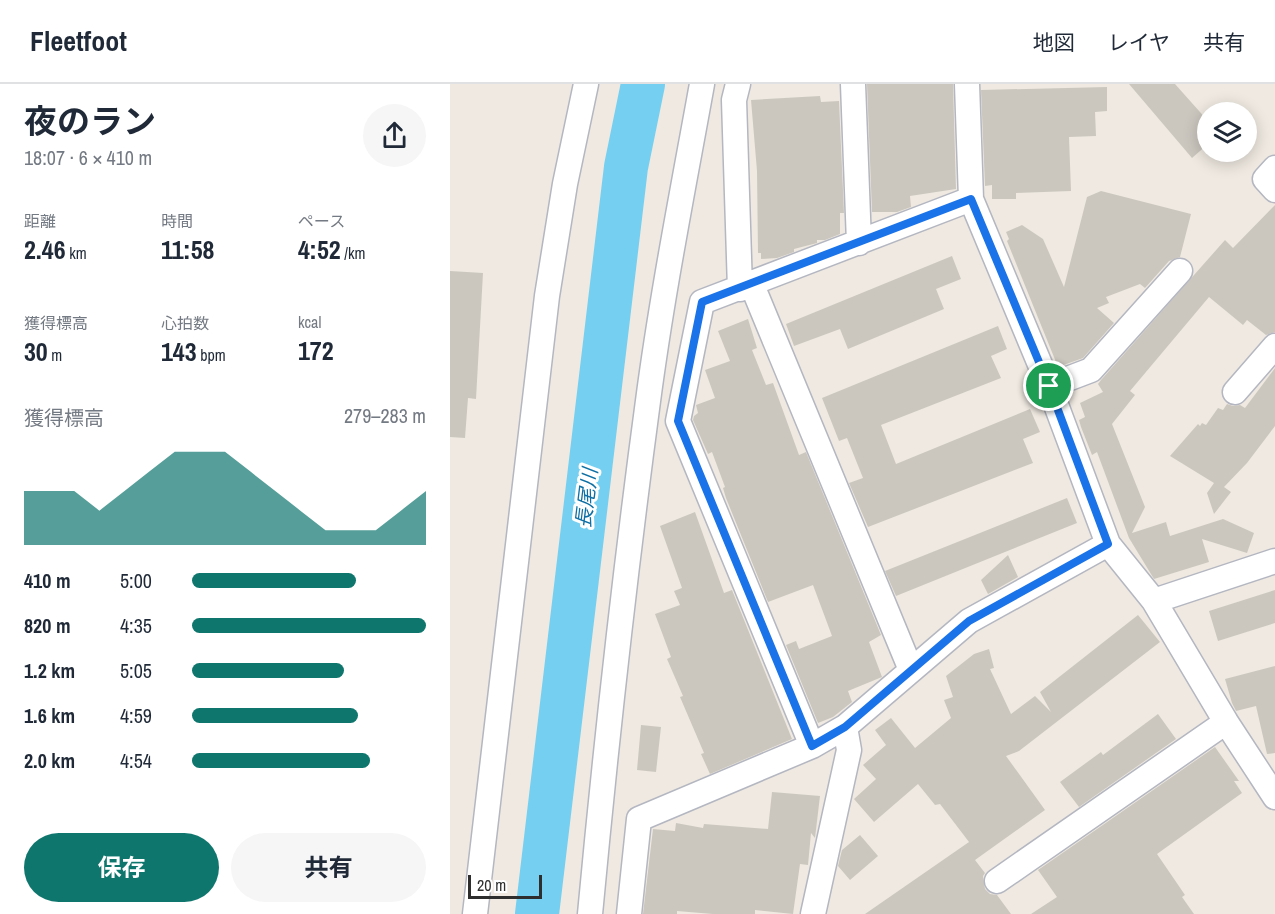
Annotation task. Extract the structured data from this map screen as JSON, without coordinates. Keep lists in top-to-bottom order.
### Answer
{
  "water": ["長尾川"],
  "scale_bar": "20 m",
  "page": {
    "header": "Fleetfoot",
    "nav": ["地図", "レイヤ", "共有"],
    "heading": ["夜のラン", "18:07 · 6 × 410 m"],
    "stats": [
      ["距離", "2.46 km"],
      ["時間", "11:58"],
      ["ペース", "4:52 /km"],
      ["獲得標高", "30 m"],
      ["心拍数", "143 bpm"],
      ["kcal", "172"]
    ],
    "chart": ["獲得標高", "279–283 m"],
    "list": [
      {
        "name": "410 m",
        "note": "5:00"
      },
      {
        "name": "820 m",
        "note": "4:35"
      },
      {
        "name": "1.2 km",
        "note": "5:05"
      },
      {
        "name": "1.6 km",
        "note": "4:59"
      },
      {
        "name": "2.0 km",
        "note": "4:54"
      }
    ],
    "buttons": ["保存", "共有"],
    "scale": "20 m"
  }
}
